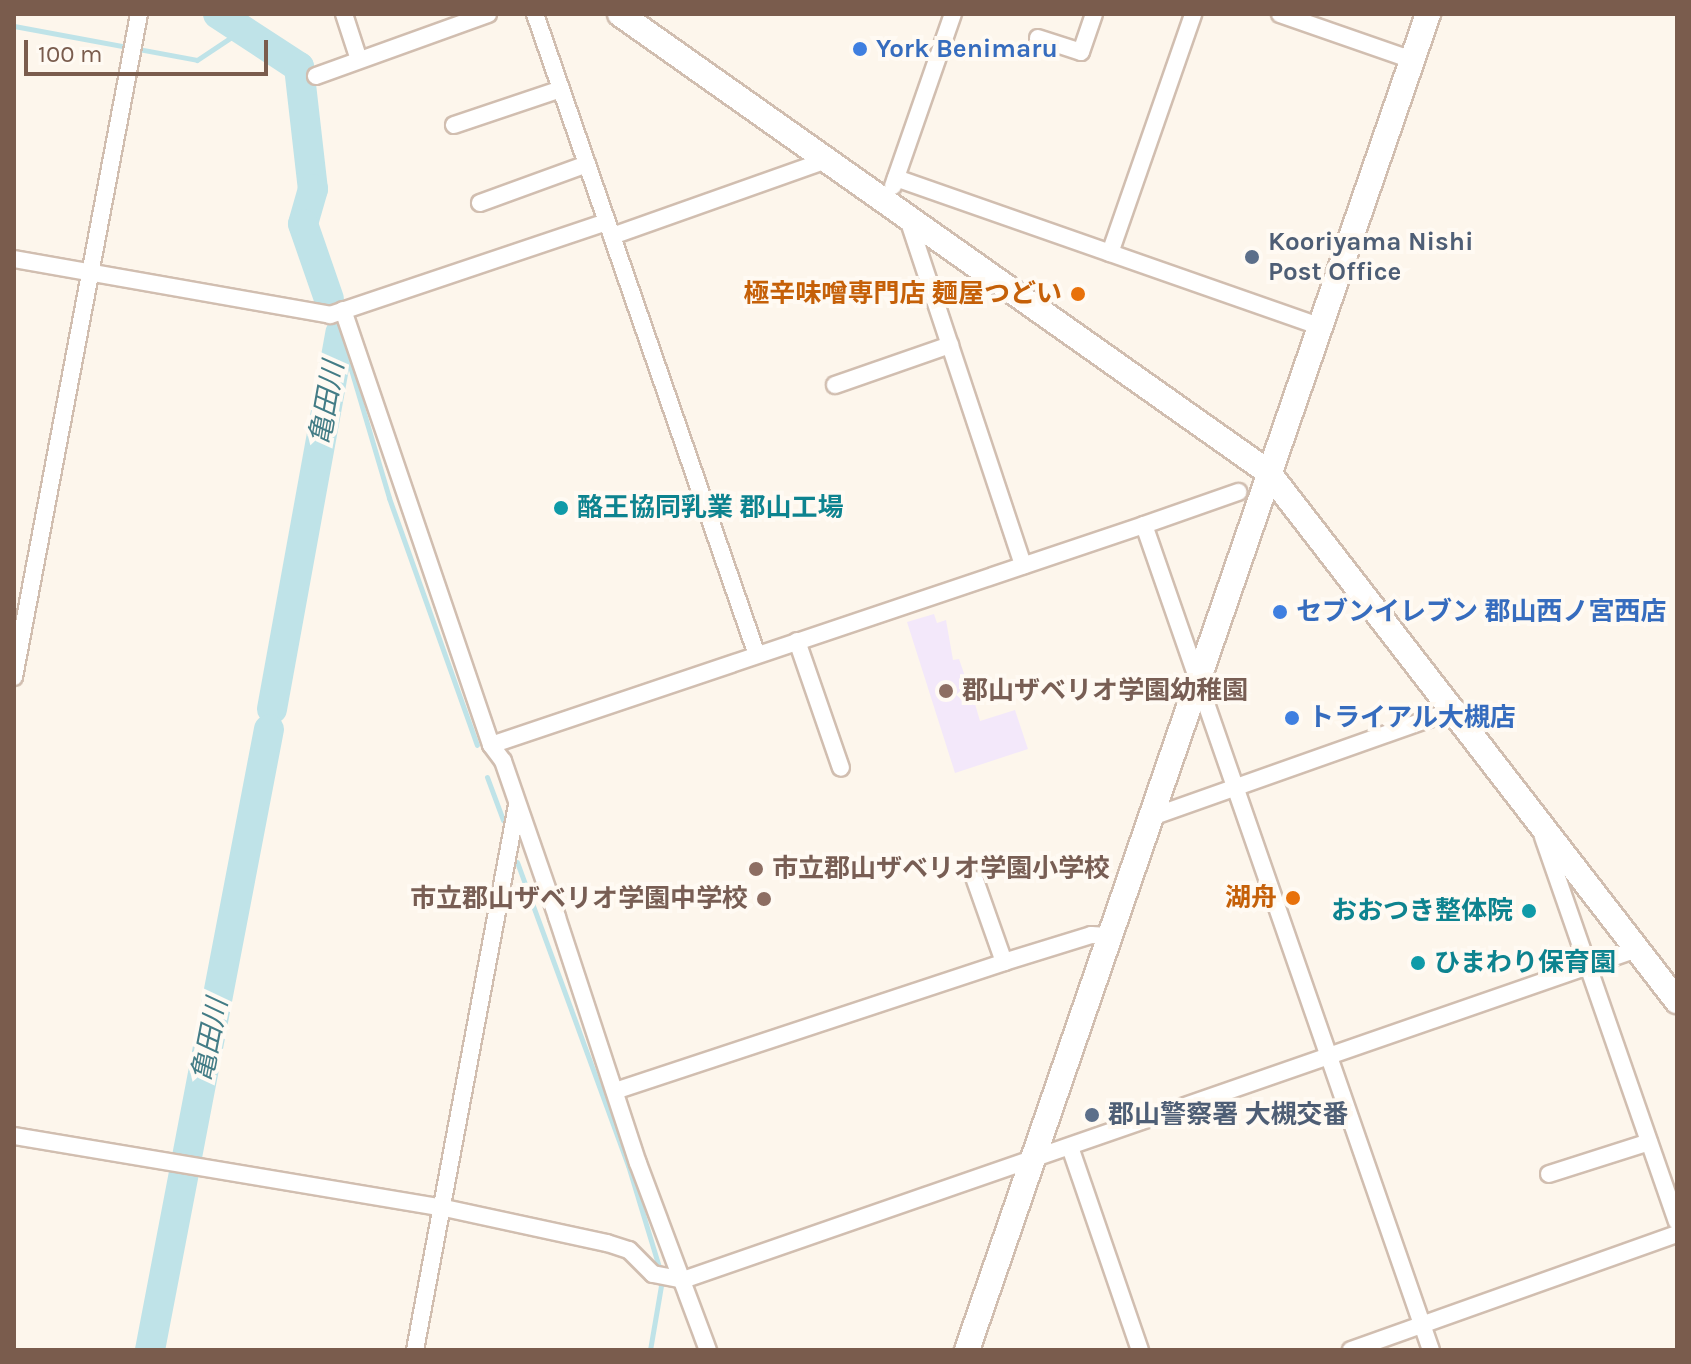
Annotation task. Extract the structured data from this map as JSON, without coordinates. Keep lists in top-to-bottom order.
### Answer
{
  "water": ["亀田川"],
  "places": [
    "York Benimaru",
    "Kooriyama Nishi Post Office",
    "極辛味噌専門店 麺屋つどい",
    "酪王協同乳業 郡山工場",
    "セブンイレブン 郡山西ノ宮西店",
    "郡山ザベリオ学園幼稚園",
    "トライアル大槻店",
    "市立郡山ザベリオ学園小学校",
    "湖舟",
    "市立郡山ザベリオ学園中学校",
    "おおつき整体院",
    "ひまわり保育園",
    "郡山警察署 大槻交番"
  ],
  "scale_bar": "100 m"
}
